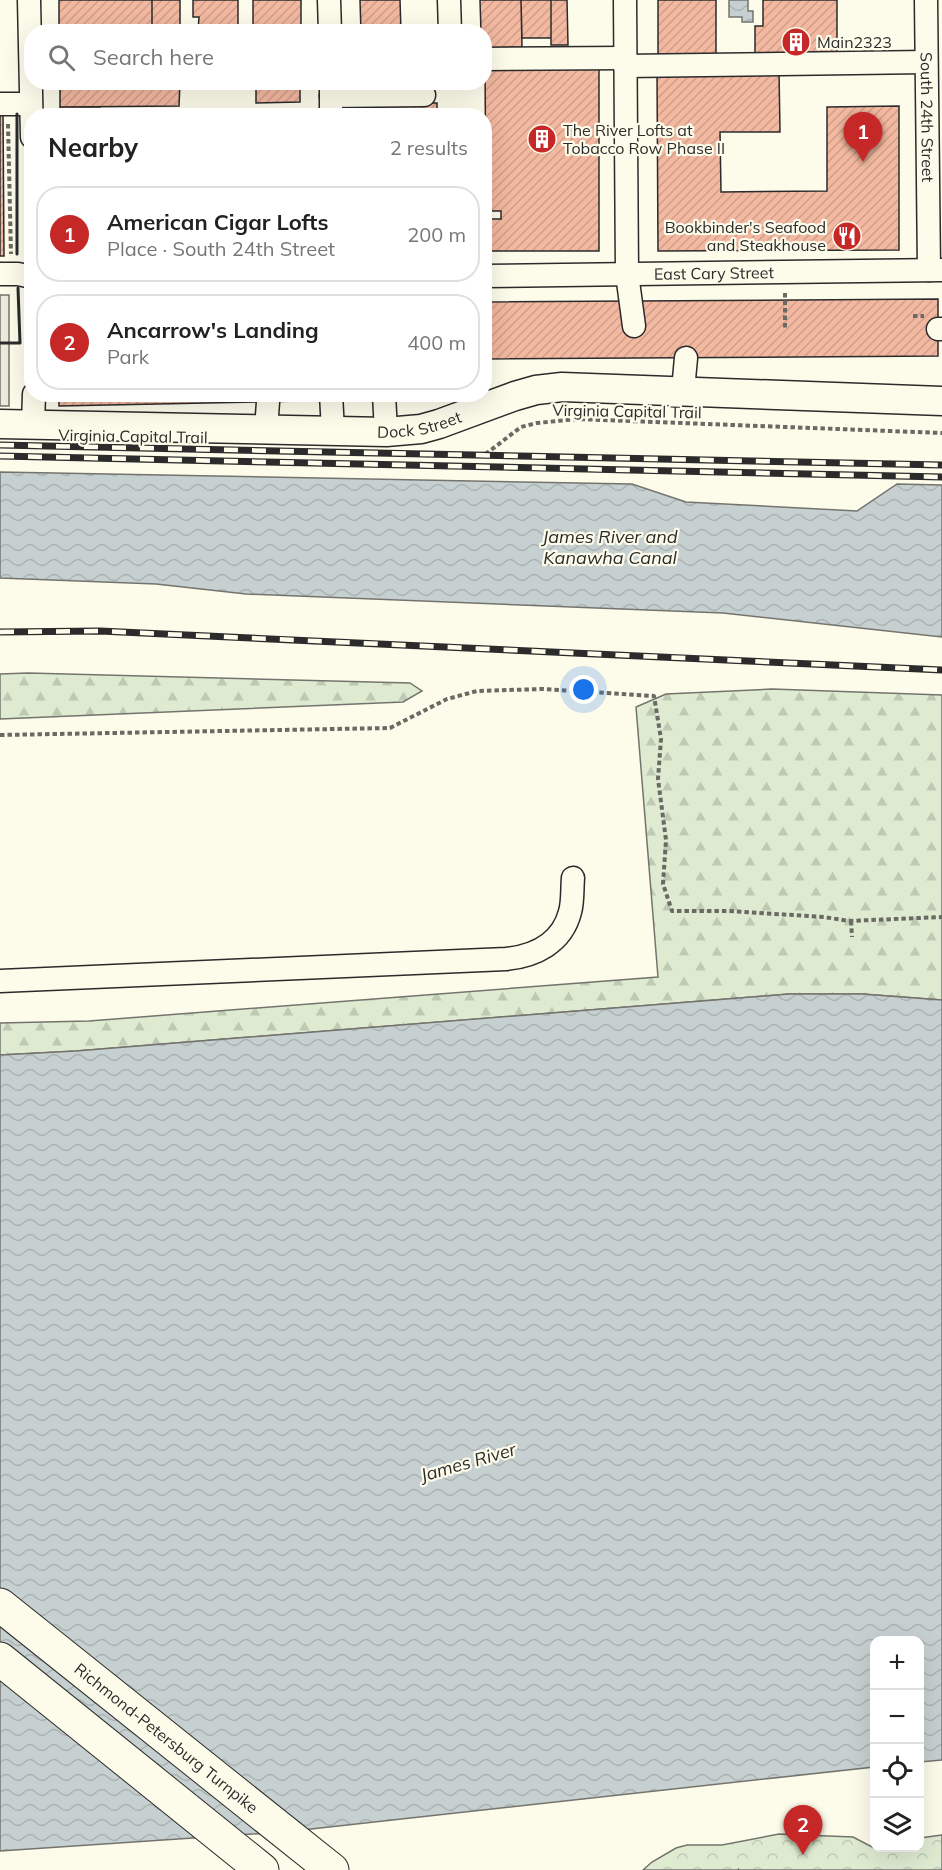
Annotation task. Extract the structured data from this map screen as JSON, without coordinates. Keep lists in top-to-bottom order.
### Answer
{
  "streets": {
    "highway": ["Richmond-Petersburg Turnpike"],
    "main road": ["Dock Street"],
    "street": ["South 24th Street", "East Cary Street"],
    "path": ["Virginia Capital Trail"]
  },
  "crossings": [
    ["South 24th Street", "East Cary Street"]
  ],
  "water": ["James River and Kanawha Canal", "James River"],
  "places": {
    "building": ["Main2323", "The River Lofts at Tobacco Row Phase II"],
    "restaurant": ["Bookbinder's Seafood and Steakhouse"]
  },
  "page": {
    "search": "Search here",
    "heading": ["Nearby", "2 results"],
    "pins": ["1", "2"],
    "list": [
      {
        "mark": "1",
        "name": "American Cigar Lofts",
        "note": "Place · South 24th Street",
        "value": "200 m"
      },
      {
        "mark": "2",
        "name": "Ancarrow's Landing",
        "note": "Park",
        "value": "400 m"
      }
    ],
    "map_buttons": ["+", "−"]
  }
}
